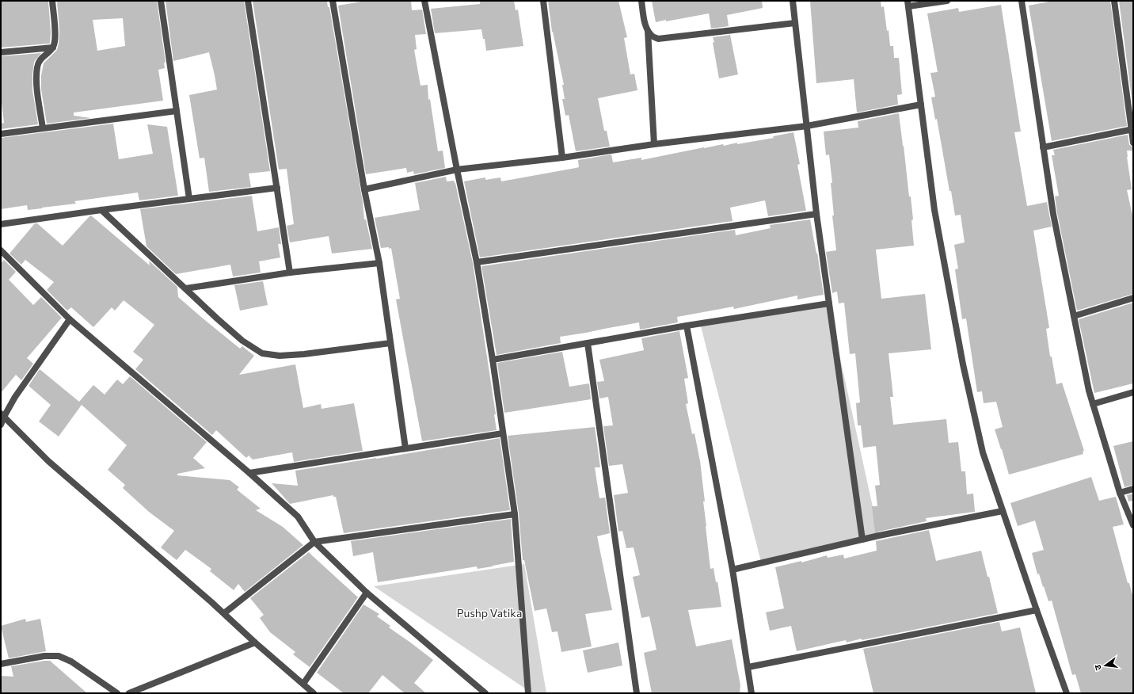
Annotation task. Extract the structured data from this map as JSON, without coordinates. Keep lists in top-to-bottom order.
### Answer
{
  "parks": ["Pushp Vatika"],
  "north": "left"
}
